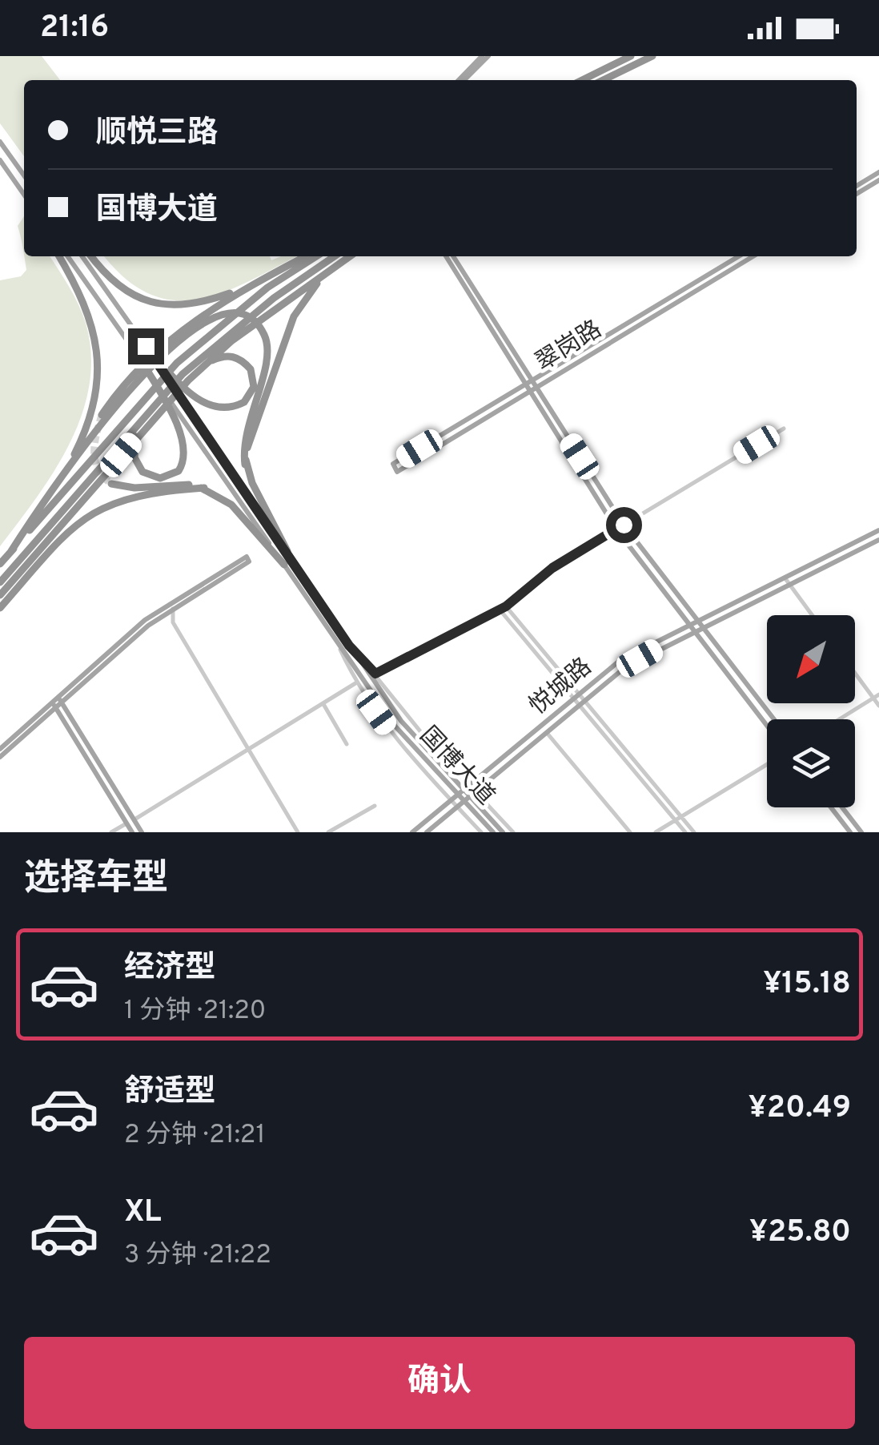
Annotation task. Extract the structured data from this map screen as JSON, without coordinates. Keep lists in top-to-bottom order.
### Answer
{
  "streets": {
    "main road": ["翠岗路", "悦城路", "国博大道"]
  },
  "north": "bottom left",
  "page": {
    "status": "21:16",
    "banner": ["顺悦三路", "国博大道"],
    "heading": "选择车型",
    "list": [
      {
        "name": "经济型",
        "note": "1 分钟 · 21:20",
        "value": "¥15.18"
      },
      {
        "name": "舒适型",
        "note": "2 分钟 · 21:21",
        "value": "¥20.49"
      },
      {
        "name": "XL",
        "note": "3 分钟 · 21:22",
        "value": "¥25.80"
      }
    ],
    "buttons": "确认"
  }
}
